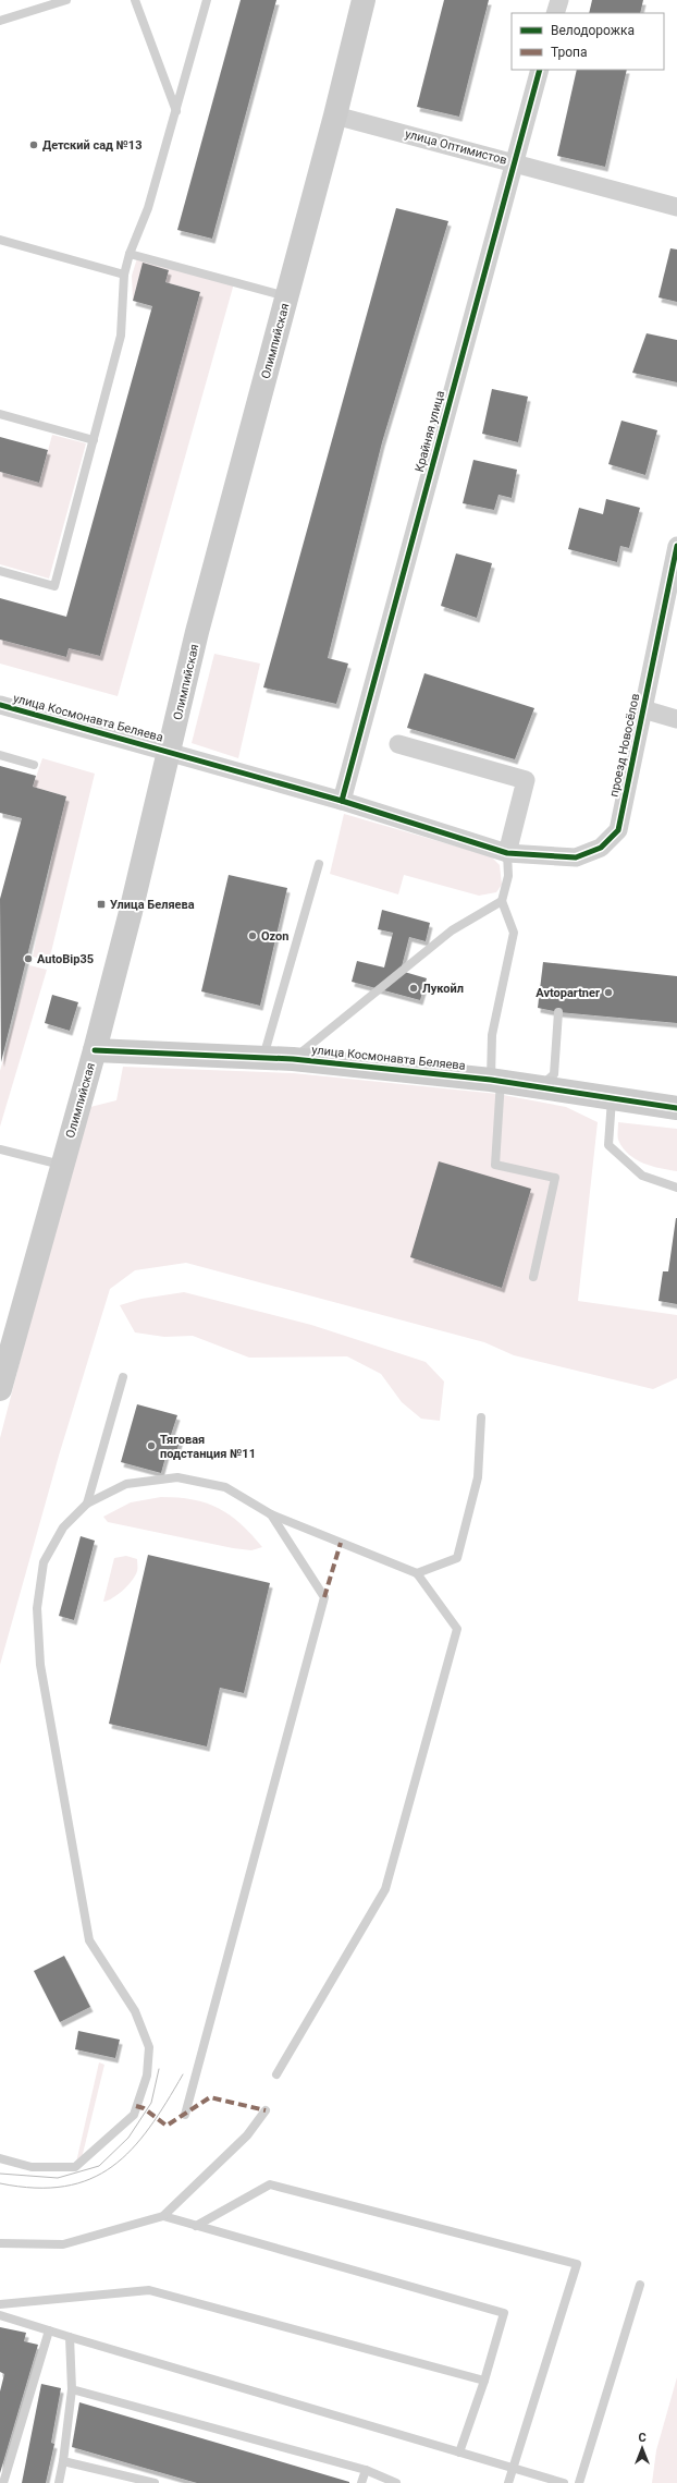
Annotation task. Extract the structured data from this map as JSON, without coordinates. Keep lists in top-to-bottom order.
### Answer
{
  "streets": {
    "main road": ["Олимпийская", "улица Космонавта Беляева"],
    "street": ["улица Оптимистов", "Крайняя улица", "проезд Новосёлов"]
  },
  "crossings": [
    ["улица Оптимистов", "Олимпийская"],
    ["улица Оптимистов", "Крайняя улица"],
    ["Олимпийская", "улица Космонавта Беляева"],
    ["Крайняя улица", "улица Космонавта Беляева"],
    ["Крайняя улица", "проезд Новосёлов"],
    ["улица Космонавта Беляева", "проезд Новосёлов"]
  ],
  "places": {
    "other": [
      "Детский сад №13",
      "Ozon",
      "AutoBip35",
      "Лукойл",
      "Avtopartner",
      "Тяговая подстанция №11"
    ],
    "transit": ["Улица Беляева"]
  },
  "legend": ["Велодорожка", "Тропа"],
  "north": "top"
}
